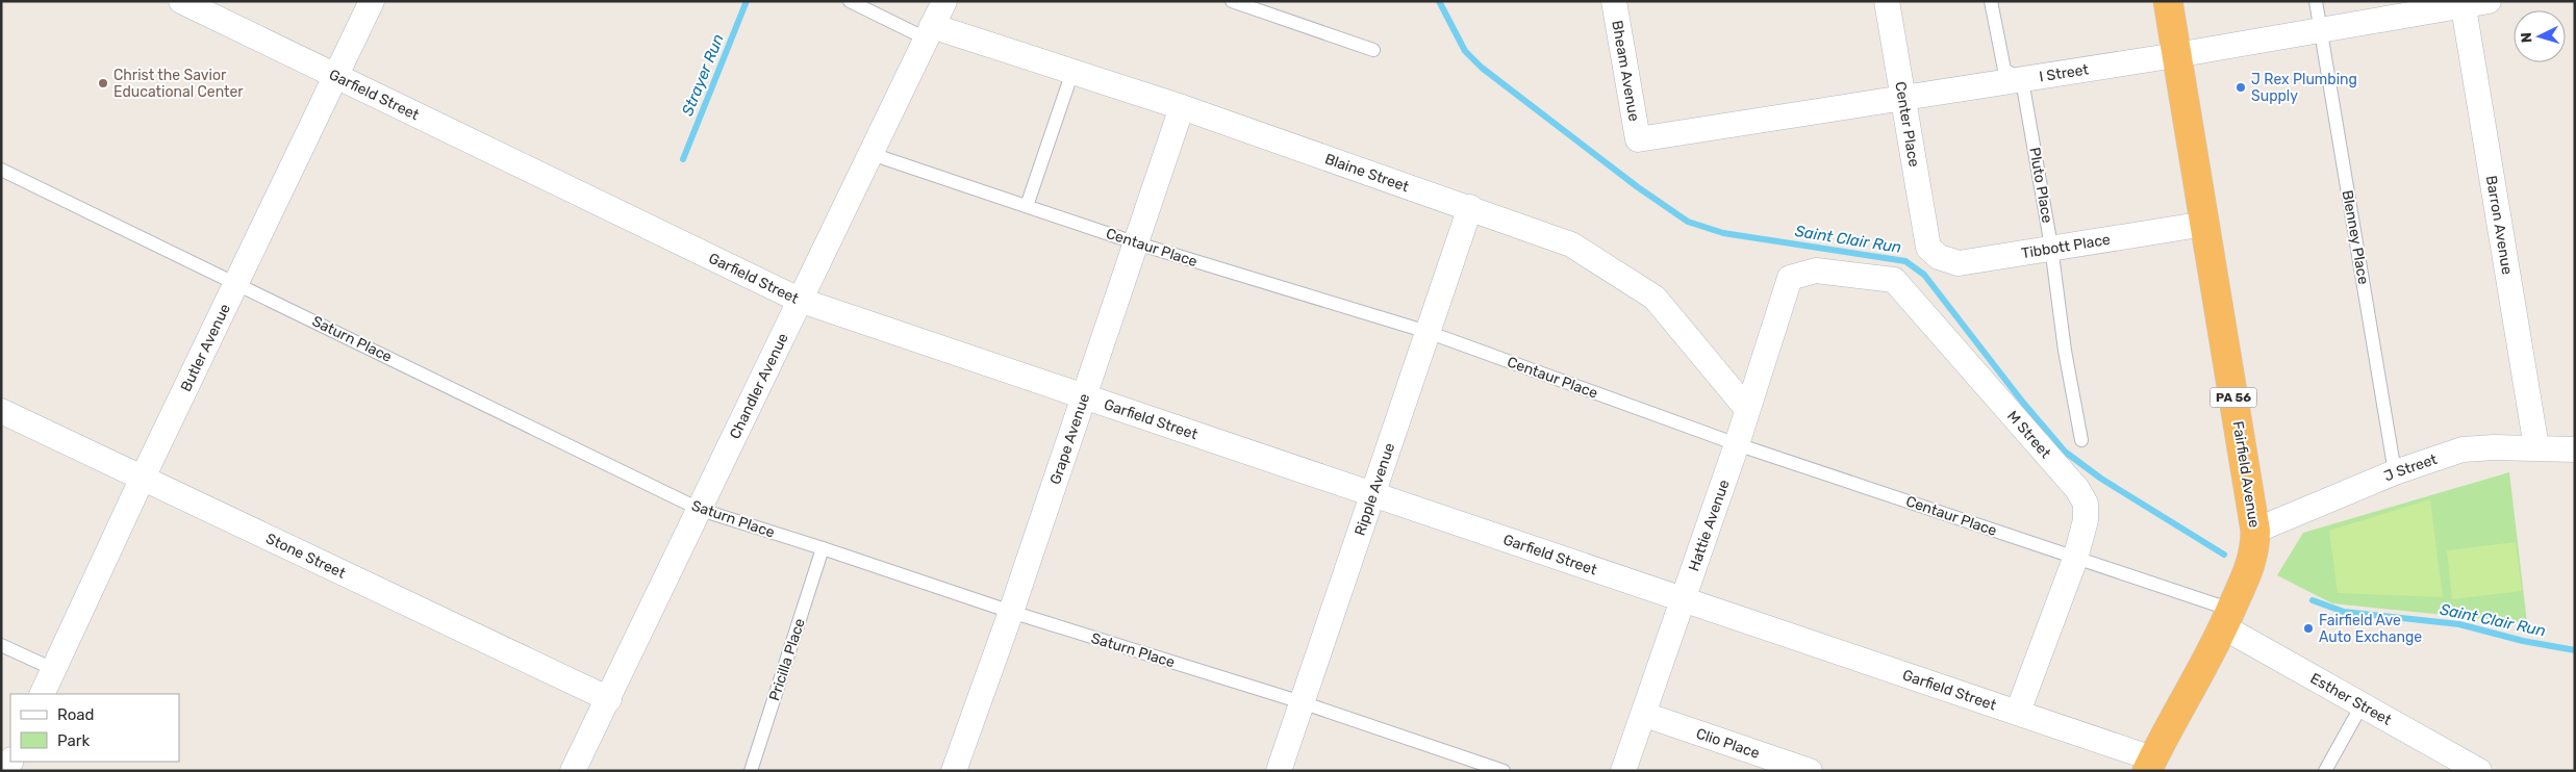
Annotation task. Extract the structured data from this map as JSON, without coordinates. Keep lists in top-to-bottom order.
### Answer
{
  "streets": {
    "highway": ["PA 56", "Fairfield Avenue"],
    "street": [
      "Bheam Avenue",
      "I Street",
      "Garfield Street",
      "Center Place",
      "Blaine Street",
      "Barron Avenue",
      "Tibbott Place",
      "Butler Avenue",
      "Chandler Avenue",
      "M Street",
      "Grape Avenue",
      "J Street",
      "Ripple Avenue",
      "Hattie Avenue",
      "Stone Street",
      "Esther Street",
      "Clio Place"
    ],
    "lane": [
      "Pluto Place",
      "Blenney Place",
      "Centaur Place",
      "Saturn Place",
      "Pricilla Place"
    ]
  },
  "crossings": [
    ["Bheam Avenue", "I Street"],
    ["I Street", "Center Place"],
    ["I Street", "Pluto Place"],
    ["I Street", "Barron Avenue"],
    ["I Street", "Blenney Place"],
    ["I Street", "Fairfield Avenue"],
    ["Garfield Street", "Butler Avenue"],
    ["Garfield Street", "Chandler Avenue"],
    ["Garfield Street", "M Street"],
    ["Garfield Street", "Grape Avenue"],
    ["Garfield Street", "Fairfield Avenue"],
    ["Garfield Street", "Ripple Avenue"],
    ["Garfield Street", "Hattie Avenue"],
    ["Center Place", "Tibbott Place"],
    ["Blaine Street", "Chandler Avenue"],
    ["Blaine Street", "Grape Avenue"],
    ["Blaine Street", "Ripple Avenue"],
    ["Blaine Street", "Hattie Avenue"],
    ["Pluto Place", "Tibbott Place"],
    ["Barron Avenue", "J Street"],
    ["Blenney Place", "J Street"],
    ["Tibbott Place", "Fairfield Avenue"],
    ["Centaur Place", "Chandler Avenue"],
    ["Centaur Place", "M Street"],
    ["Centaur Place", "Grape Avenue"],
    ["Centaur Place", "Fairfield Avenue"],
    ["Centaur Place", "Ripple Avenue"],
    ["Centaur Place", "Hattie Avenue"],
    ["Centaur Place", "Esther Street"],
    ["Saturn Place", "Butler Avenue"],
    ["Saturn Place", "Chandler Avenue"],
    ["Saturn Place", "Grape Avenue"],
    ["Saturn Place", "Ripple Avenue"],
    ["Saturn Place", "Pricilla Place"],
    ["Butler Avenue", "Stone Street"],
    ["Chandler Avenue", "Stone Street"],
    ["M Street", "Hattie Avenue"],
    ["J Street", "Fairfield Avenue"],
    ["Fairfield Avenue", "Esther Street"],
    ["Hattie Avenue", "Clio Place"]
  ],
  "water": ["Strayer Run", "Saint Clair Run"],
  "places": ["Christ the Savior Educational Center", "J Rex Plumbing Supply", "Fairfield Ave Auto Exchange"],
  "legend": ["Road", "Park"],
  "north": "left"
}
